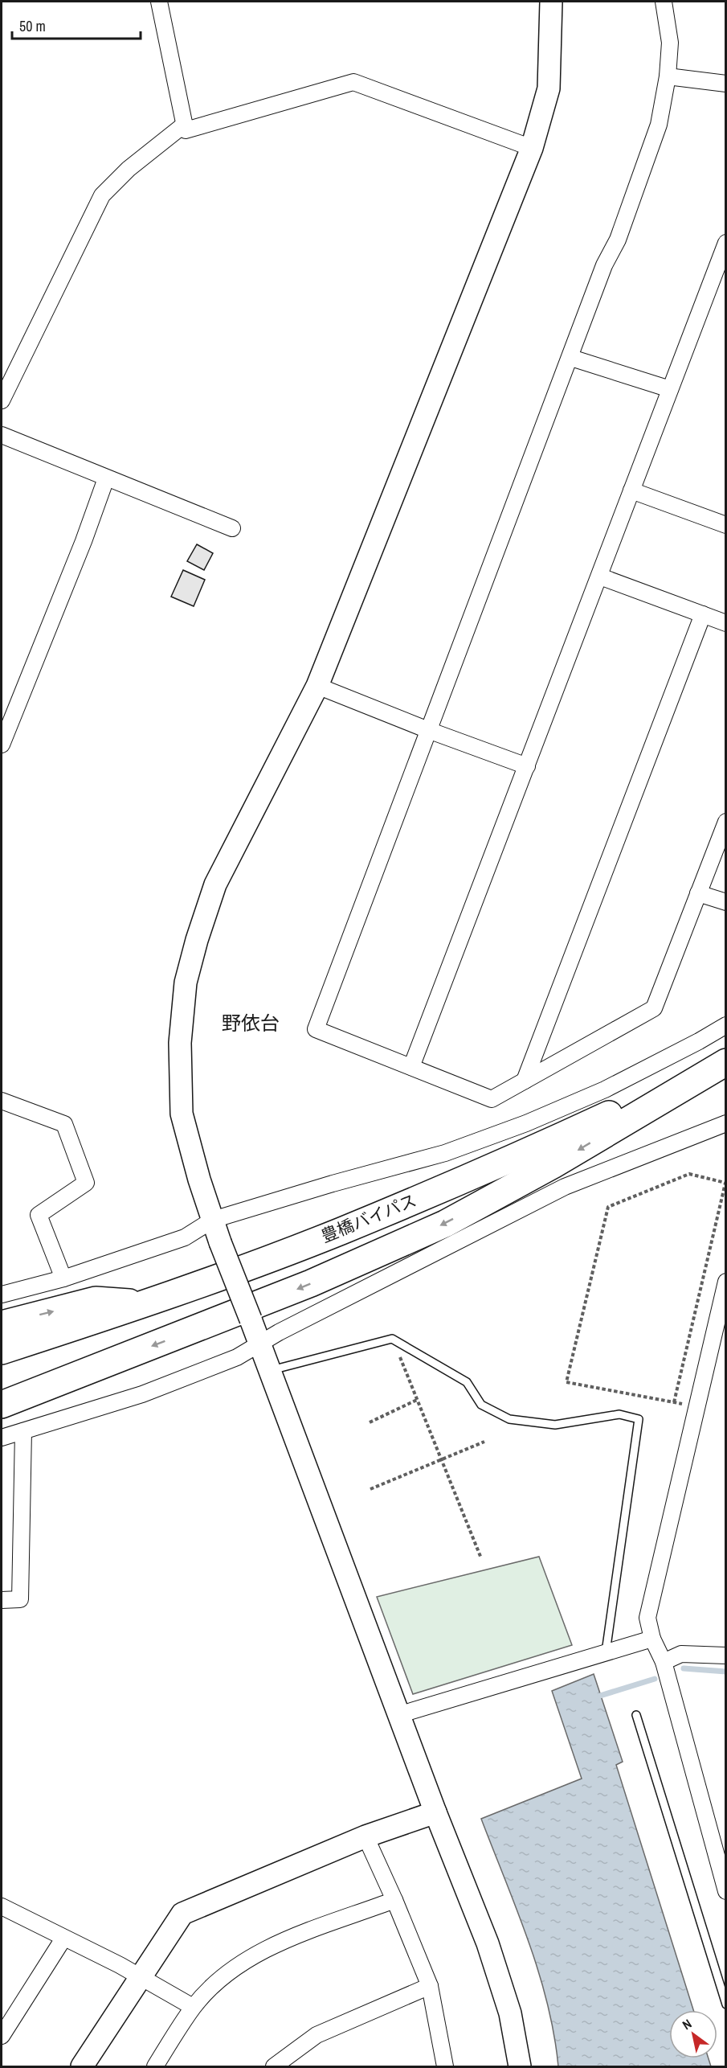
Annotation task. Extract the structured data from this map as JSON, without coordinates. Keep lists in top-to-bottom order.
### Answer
{
  "streets": {
    "highway": ["豊橋バイパス"]
  },
  "districts": ["野依台"],
  "scale_bar": "50 m",
  "north": "top left"
}
